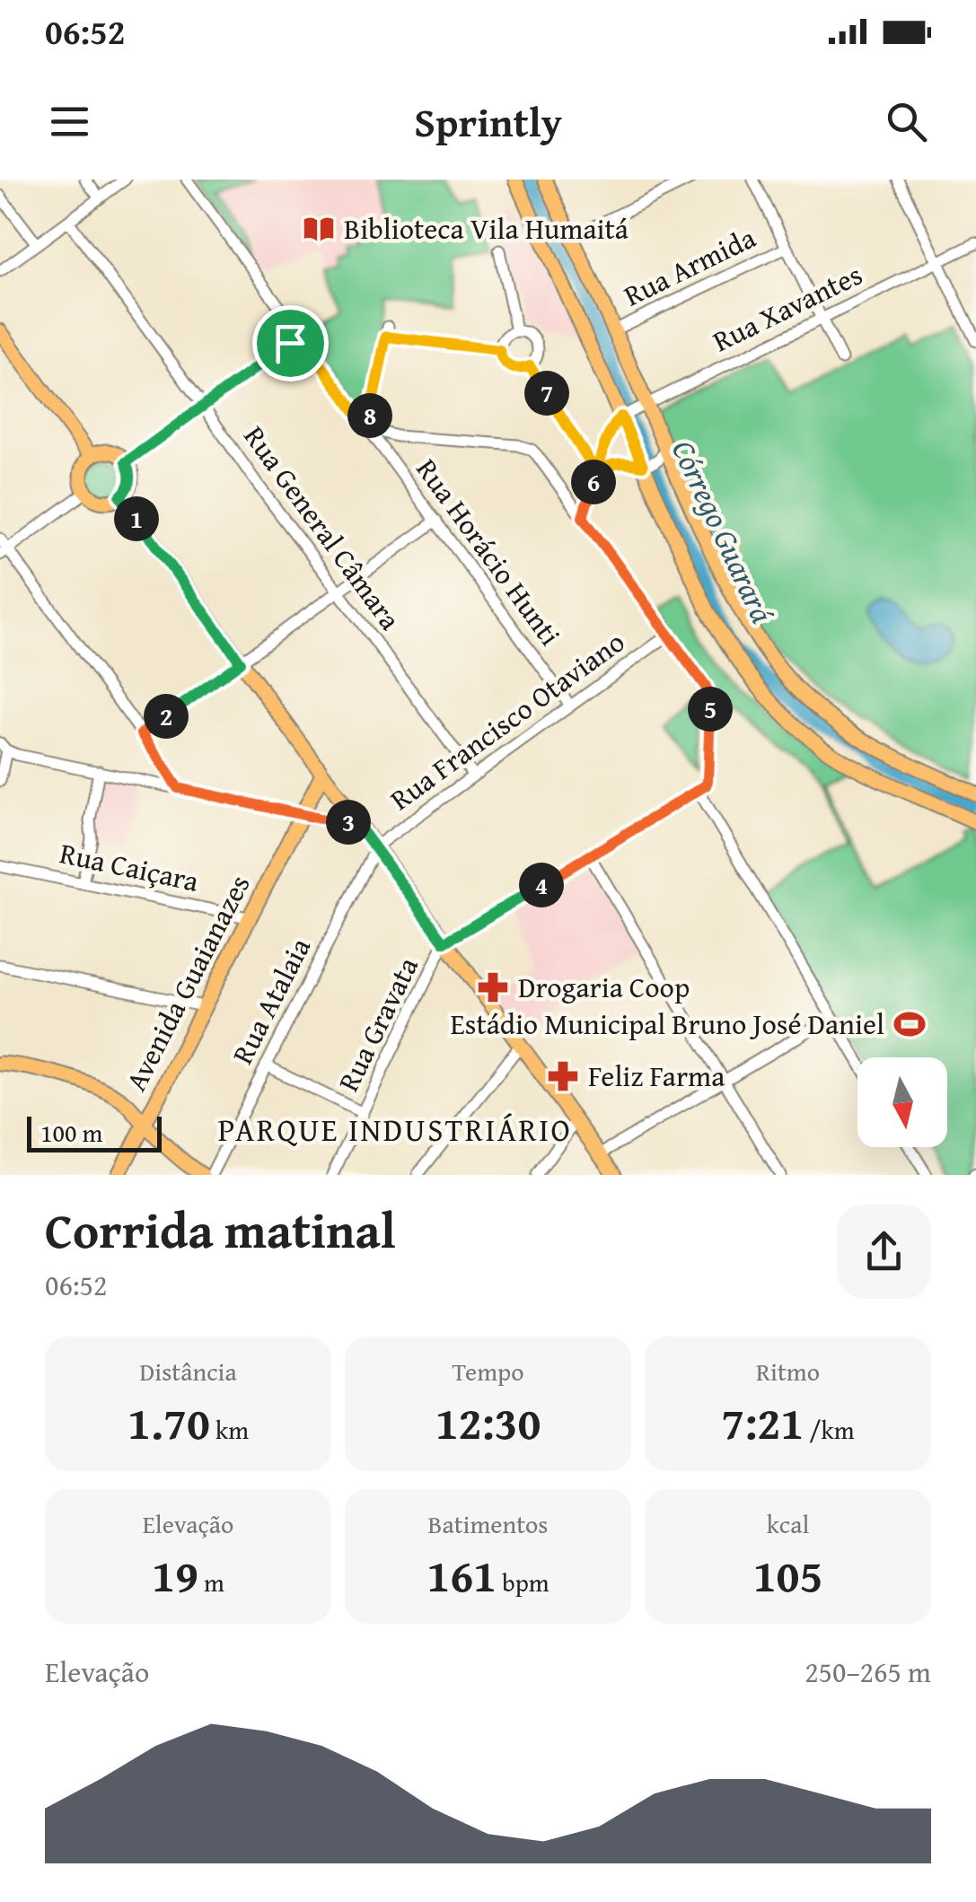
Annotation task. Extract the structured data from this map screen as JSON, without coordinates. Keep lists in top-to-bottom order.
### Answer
{
  "streets": {
    "main road": ["Avenida Guaianazes"],
    "street": [
      "Rua Armida",
      "Rua Xavantes",
      "Rua General Câmara",
      "Rua Horácio Hunti",
      "Rua Francisco Otaviano",
      "Rua Caiçara",
      "Rua Atalaia",
      "Rua Gravata"
    ]
  },
  "crossings": [
    ["Rua General Câmara", "Rua Francisco Otaviano"],
    ["Rua Horácio Hunti", "Rua Francisco Otaviano"],
    ["Rua Francisco Otaviano", "Rua Atalaia"],
    ["Rua Caiçara", "Avenida Guaianazes"]
  ],
  "districts": ["PARQUE INDUSTRIÁRIO"],
  "water": ["Córrego Guarará"],
  "places": {
    "library": ["Biblioteca Vila Humaitá"],
    "pharmacy": ["Drogaria Coop", "Feliz Farma"],
    "sports": ["Estádio Municipal Bruno José Daniel"]
  },
  "scale_bar": "100 m",
  "north": "bottom",
  "page": {
    "status": "06:52",
    "header": "Sprintly",
    "pins": [
      "7",
      "8",
      "6",
      "1",
      "5",
      "2",
      "3",
      "4"
    ],
    "scale": "100 m",
    "heading": ["Corrida matinal", "06:52"],
    "stats": [
      ["Distância", "1.70 km"],
      ["Tempo", "12:30"],
      ["Ritmo", "7:21 /km"],
      ["Elevação", "19 m"],
      ["Batimentos", "161 bpm"],
      ["kcal", "105"]
    ],
    "chart": ["Elevação", "250–265 m"]
  }
}
